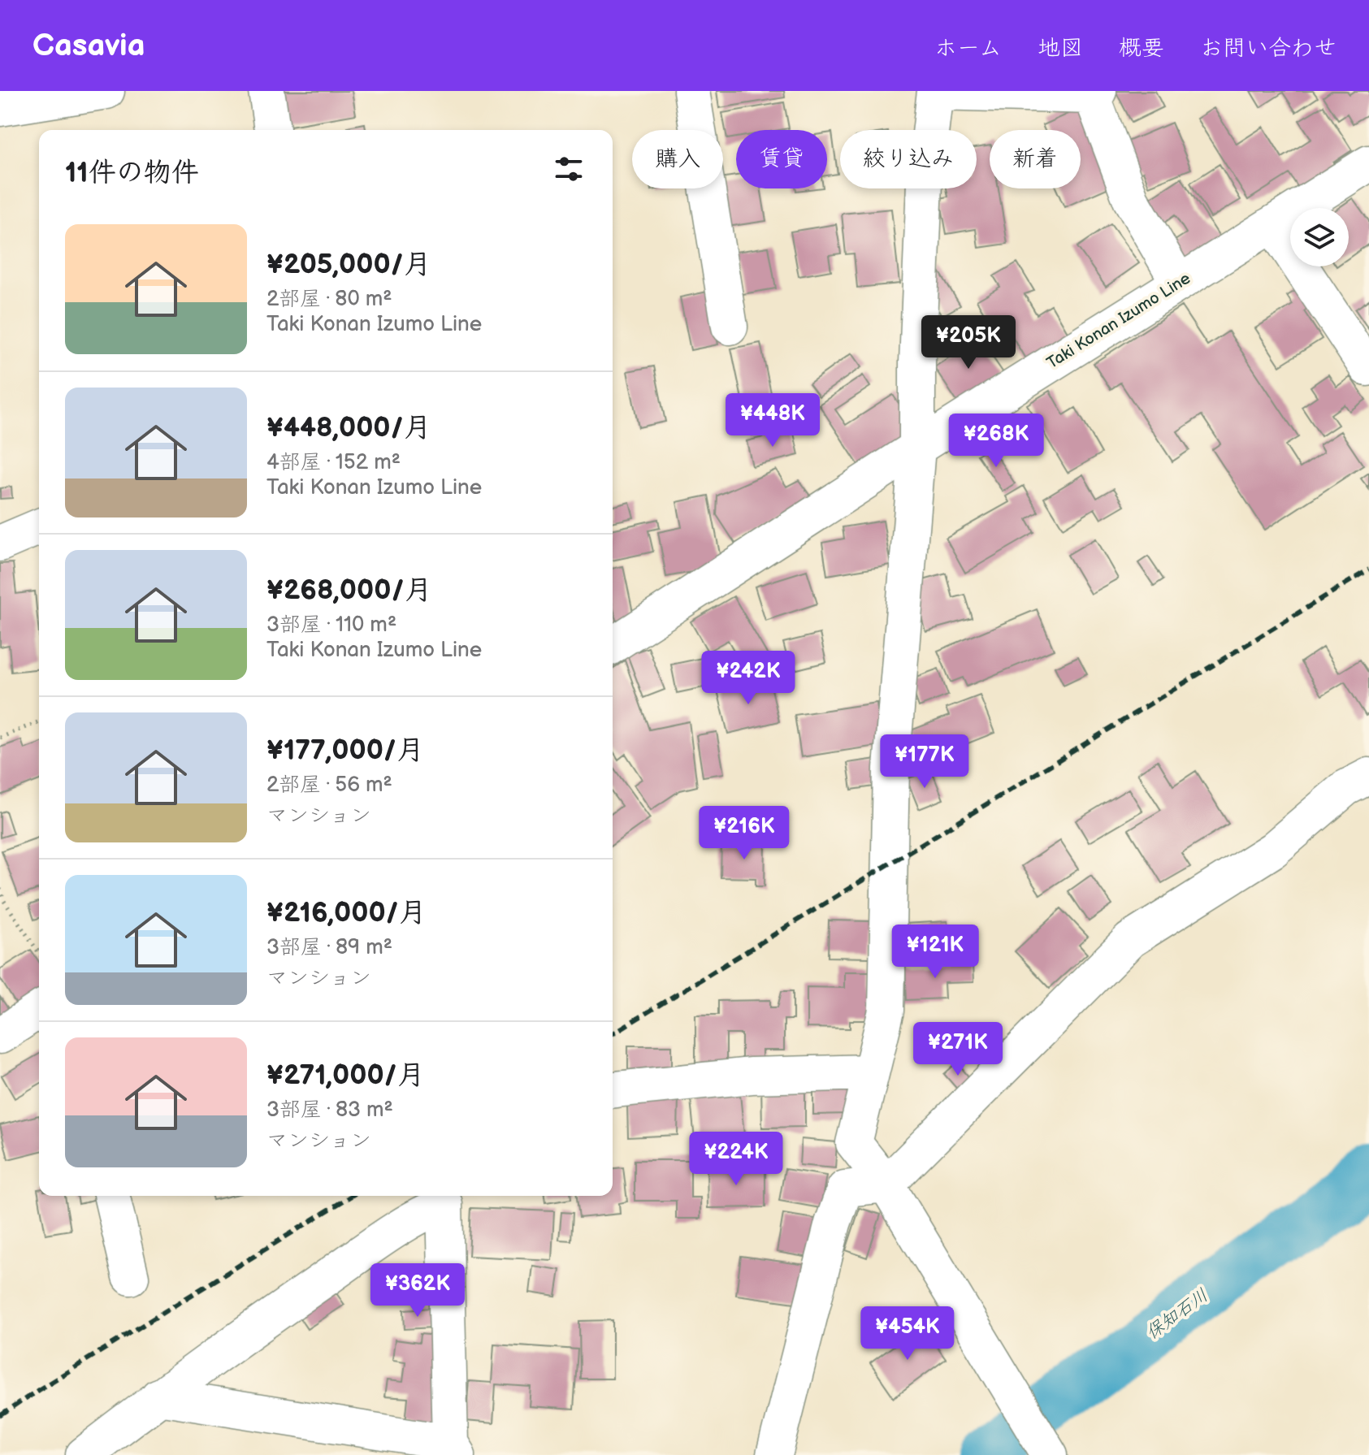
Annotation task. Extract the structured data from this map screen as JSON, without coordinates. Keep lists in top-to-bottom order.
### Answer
{
  "streets": {
    "street": ["Taki Konan Izumo Line"]
  },
  "water": ["保知石川"],
  "page": {
    "header": "Casavia",
    "nav": [
      "ホーム",
      "地図",
      "概要",
      "お問い合わせ"
    ],
    "chip": [
      "購入",
      "賃貸",
      "絞り込み",
      "新着"
    ],
    "heading": "11件の物件",
    "list": [
      {
        "name": "¥205,000/月",
        "note": "2部屋 · 80 m² · Taki Konan Izumo Line"
      },
      {
        "name": "¥448,000/月",
        "note": "4部屋 · 152 m² · Taki Konan Izumo Line"
      },
      {
        "name": "¥268,000/月",
        "note": "3部屋 · 110 m² · Taki Konan Izumo Line"
      },
      {
        "name": "¥177,000/月",
        "note": "2部屋 · 56 m² · マンション"
      },
      {
        "name": "¥216,000/月",
        "note": "3部屋 · 89 m² · マンション"
      },
      {
        "name": "¥271,000/月",
        "note": "3部屋 · 83 m² · マンション"
      }
    ],
    "price": [
      "¥205K",
      "¥448K",
      "¥268K",
      "¥242K",
      "¥177K",
      "¥216K",
      "¥121K",
      "¥271K",
      "¥224K",
      "¥362K",
      "¥454K"
    ]
  }
}
